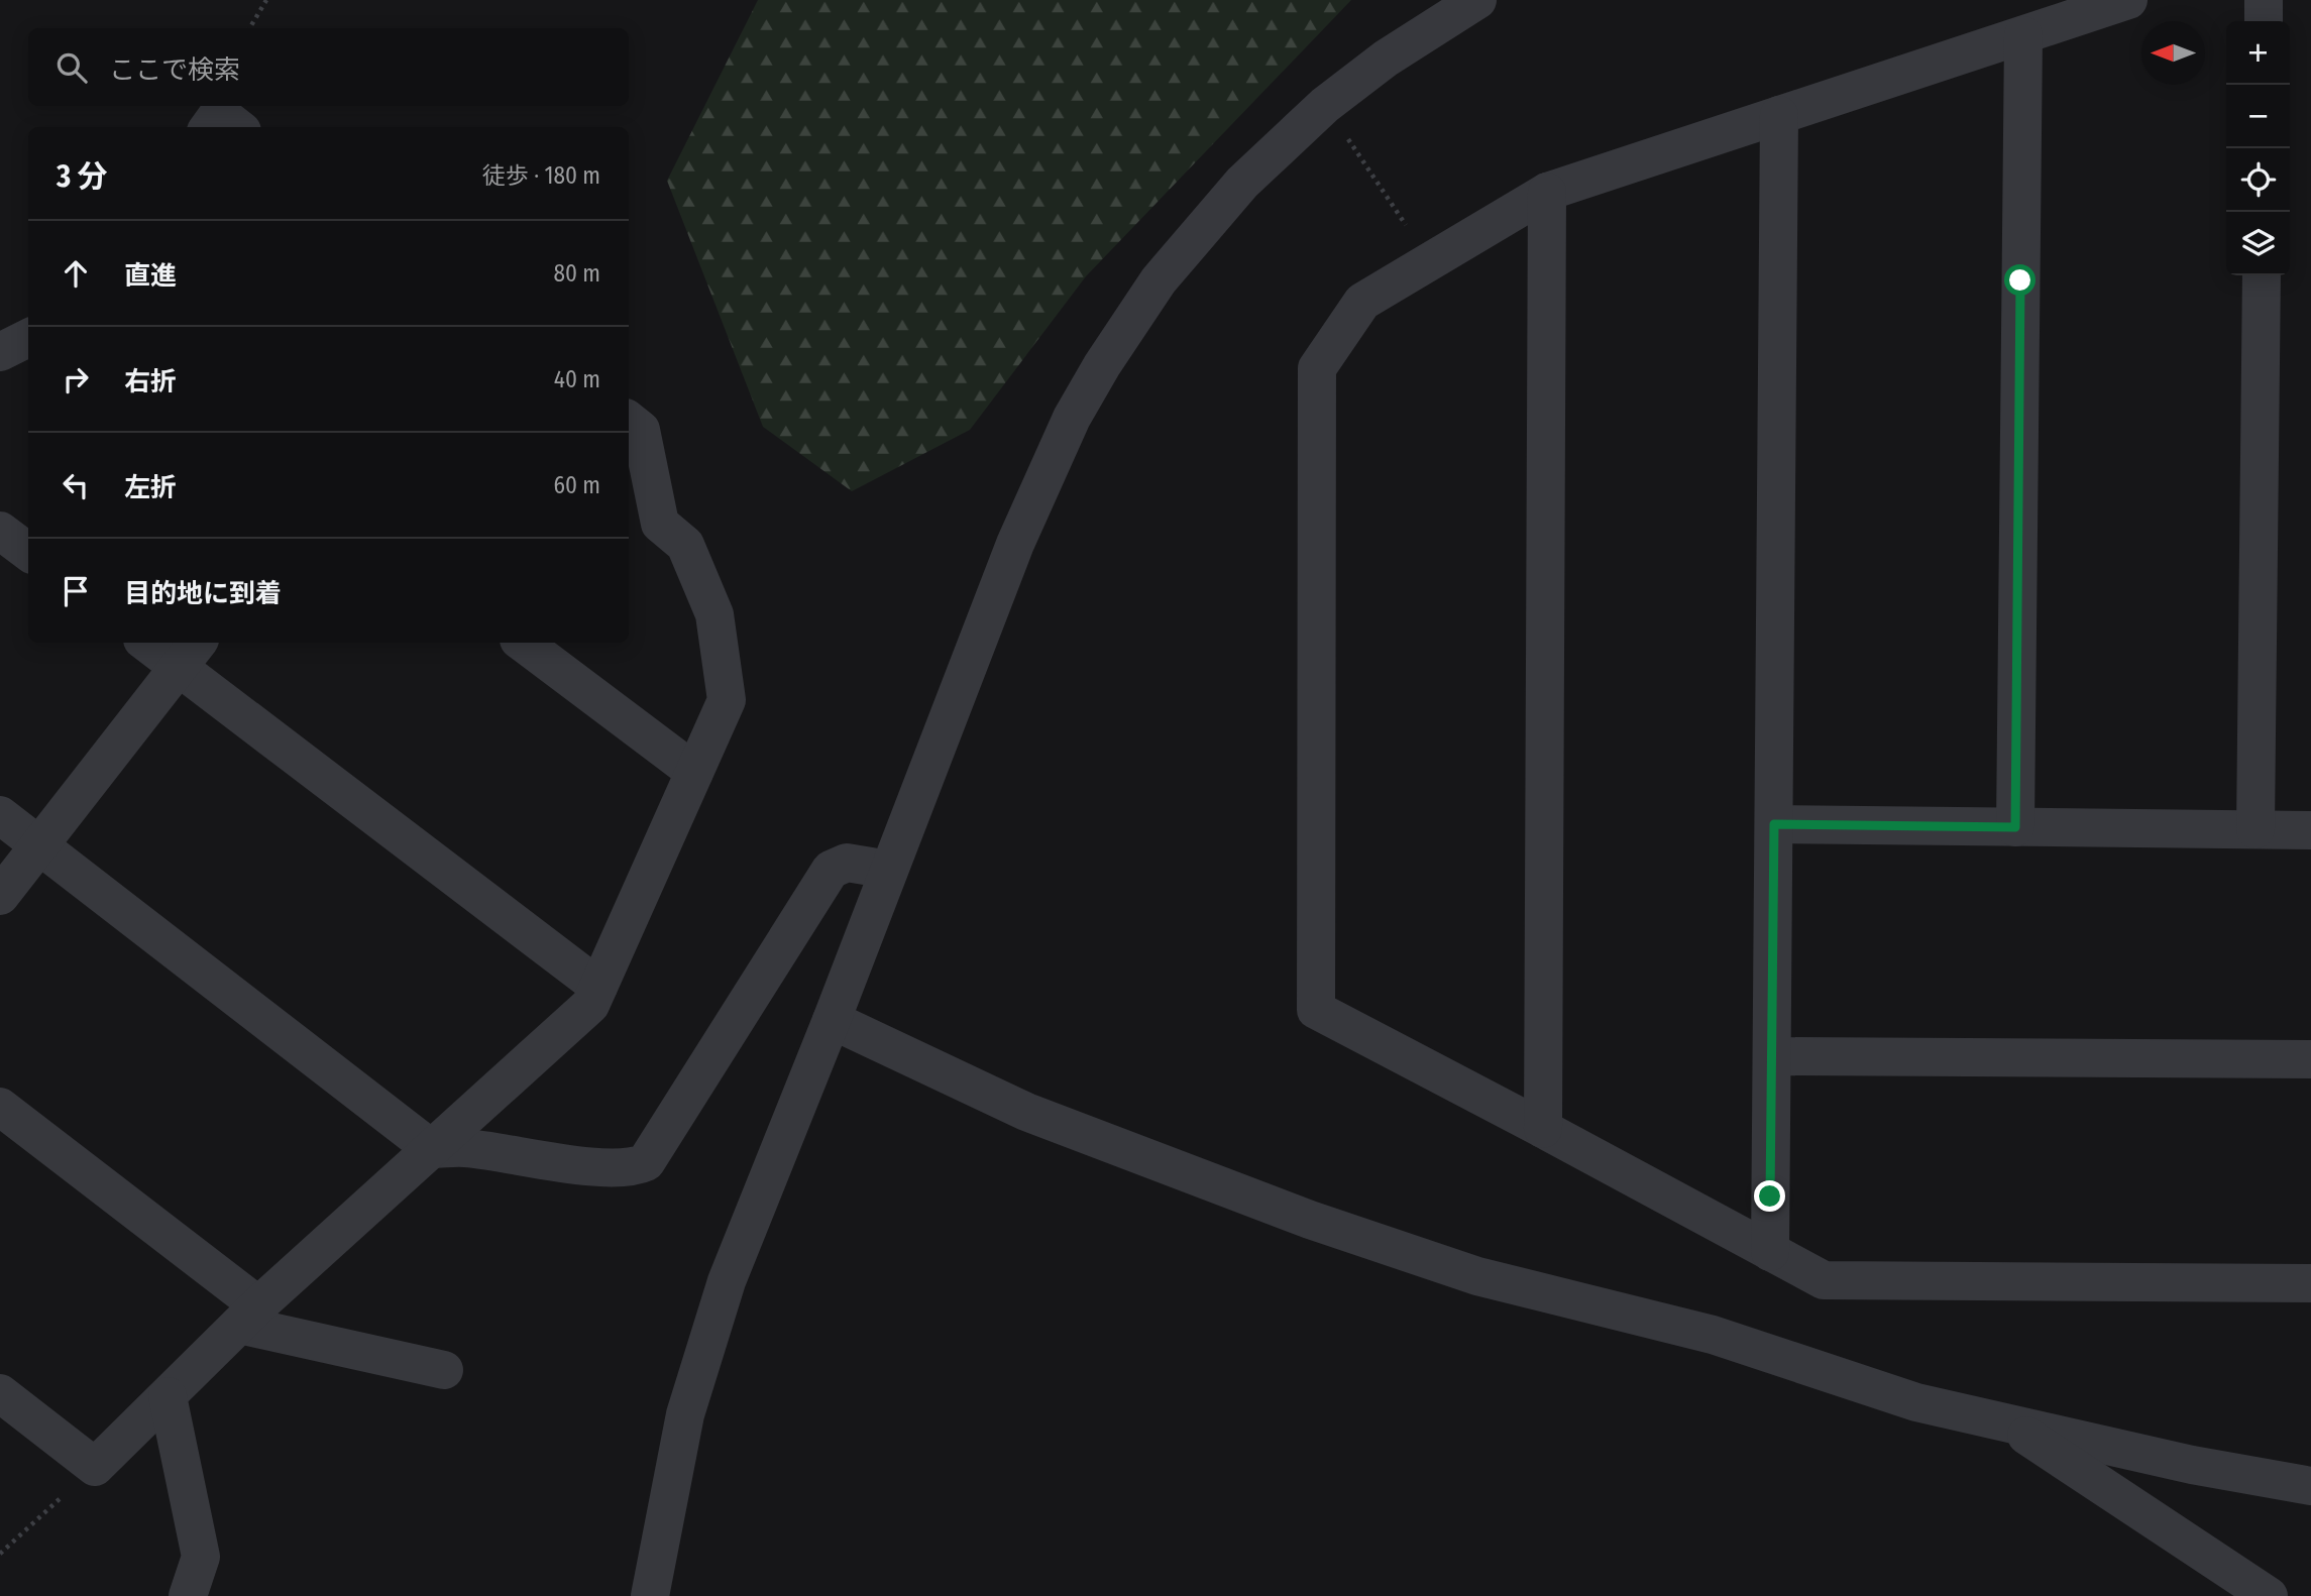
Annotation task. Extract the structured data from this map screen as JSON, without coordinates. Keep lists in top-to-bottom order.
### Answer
{
  "north": "left",
  "page": {
    "map_buttons": ["+", "−"],
    "search": "ここで検索",
    "heading": ["3 分", "徒歩 · 180 m"],
    "list": [
      ["直進", "80 m"],
      ["右折", "40 m"],
      ["左折", "60 m"],
      "目的地に到着"
    ]
  }
}
